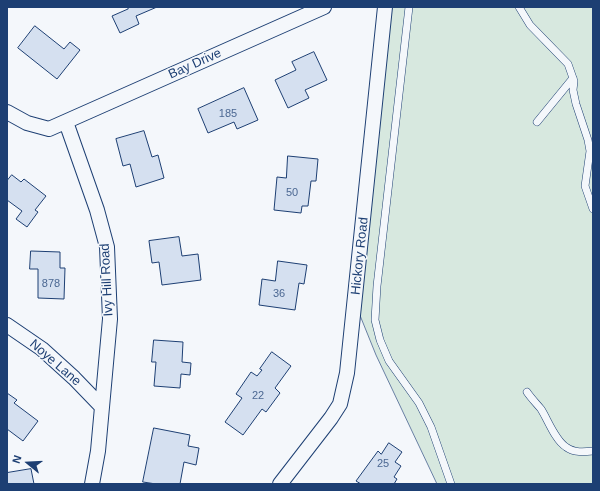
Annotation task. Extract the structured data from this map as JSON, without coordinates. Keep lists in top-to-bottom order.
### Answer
{
  "streets": {
    "street": [
      "Bay Drive",
      "Hickory Road",
      "Ivy Hill Road",
      "Noye Lane"
    ]
  },
  "crossings": [
    ["Bay Drive", "Ivy Hill Road"],
    ["Ivy Hill Road", "Noye Lane"]
  ],
  "house_numbers": [
    "185",
    "50",
    "878",
    "36",
    "22",
    "25"
  ],
  "north": "left"
}
